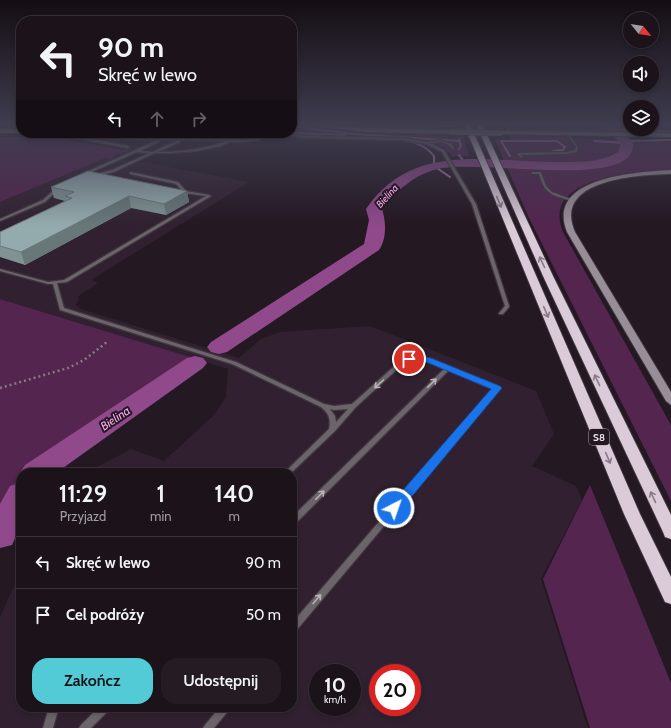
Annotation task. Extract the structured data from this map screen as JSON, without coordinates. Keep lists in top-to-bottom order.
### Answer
{
  "streets": {
    "highway": ["S8"]
  },
  "water": ["Bielina"],
  "north": "bottom right",
  "page": {
    "turn": ["90 m", "Skręć w lewo"],
    "eta": [
      "11:29",
      "Przyjazd",
      "1",
      "min",
      "140",
      "m"
    ],
    "list": [
      {
        "name": "Skręć w lewo",
        "value": "90 m"
      },
      {
        "name": "Cel podróży",
        "value": "50 m"
      }
    ],
    "buttons": ["Zakończ", "Udostępnij"],
    "speed": "10 km/h",
    "limit": "20"
  }
}
